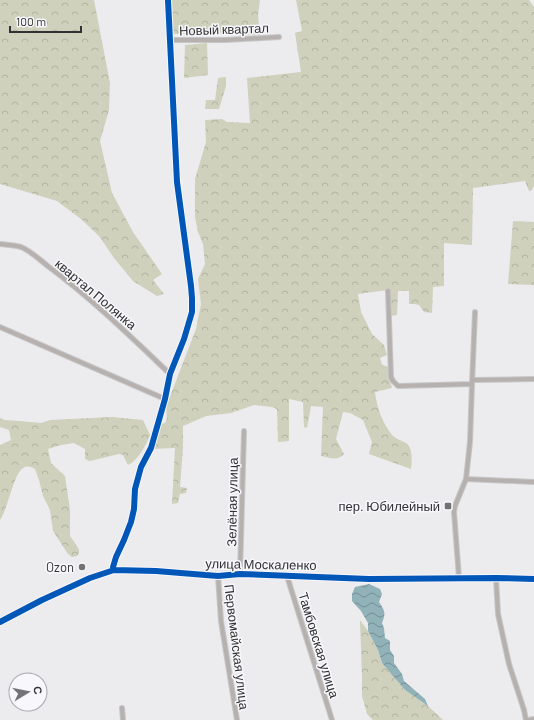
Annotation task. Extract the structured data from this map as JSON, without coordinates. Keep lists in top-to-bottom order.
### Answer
{
  "streets": {
    "street": [
      "Новый квартал",
      "квартал Полянка",
      "Зелёная улица",
      "улица Москаленко",
      "Тамбовская улица",
      "Первомайская улица"
    ]
  },
  "crossings": [
    ["Зелёная улица", "улица Москаленко"],
    ["улица Москаленко", "Тамбовская улица"],
    ["улица Москаленко", "Первомайская улица"]
  ],
  "places": {
    "transit": ["пер. Юбилейный"],
    "other": ["Ozon"]
  },
  "scale_bar": "100 m",
  "north": "right"
}
